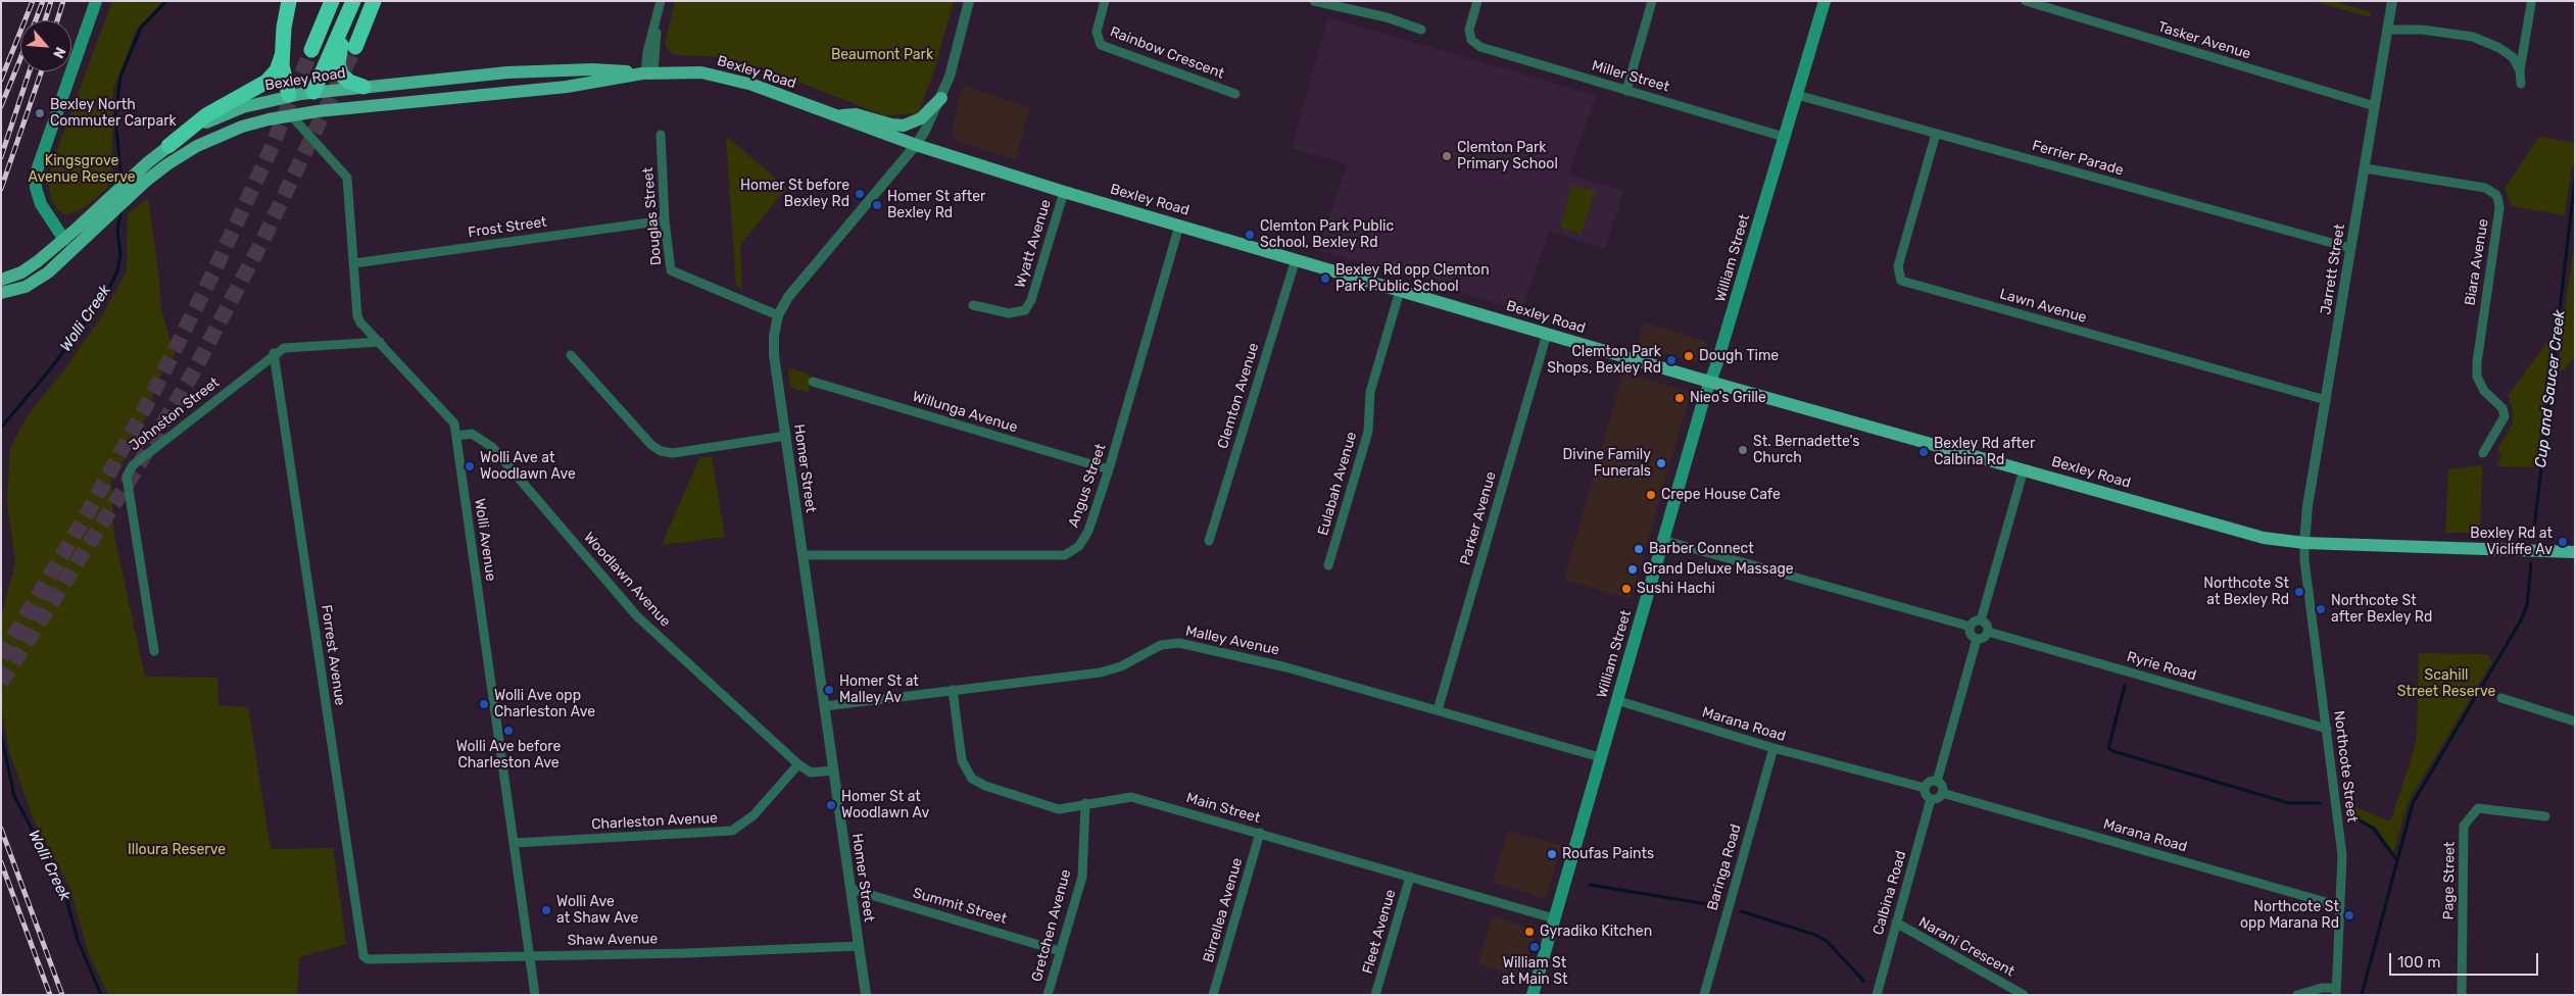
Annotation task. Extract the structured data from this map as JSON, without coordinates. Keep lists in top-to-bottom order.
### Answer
{
  "streets": {
    "main road": ["Bexley Road", "William Street"],
    "street": [
      "Tasker Avenue",
      "Rainbow Crescent",
      "Miller Street",
      "Ferrier Parade",
      "Douglas Street",
      "Frost Street",
      "Wyatt Avenue",
      "Biara Avenue",
      "Jarrett Street",
      "Lawn Avenue",
      "Clemton Avenue",
      "Willunga Avenue",
      "Johnston Street",
      "Homer Street",
      "Eulabah Avenue",
      "Angus Street",
      "Parker Avenue",
      "Wolli Avenue",
      "Woodlawn Avenue",
      "Malley Avenue",
      "Forrest Avenue",
      "Ryrie Road",
      "Marana Road",
      "Northcote Street",
      "Main Street",
      "Charleston Avenue",
      "Baringa Road",
      "Page Street",
      "Calbina Road",
      "Summit Street",
      "Birrellea Avenue",
      "Gretchen Avenue",
      "Fleet Avenue",
      "Shaw Avenue",
      "Narani Crescent"
    ]
  },
  "crossings": [
    ["Tasker Avenue", "Jarrett Street"],
    ["Bexley Road", "Wyatt Avenue"],
    ["Bexley Road", "William Street"],
    ["Bexley Road", "Jarrett Street"],
    ["Bexley Road", "Clemton Avenue"],
    ["Bexley Road", "Homer Street"],
    ["Bexley Road", "Eulabah Avenue"],
    ["Bexley Road", "Angus Street"],
    ["Bexley Road", "Parker Avenue"],
    ["Bexley Road", "Wolli Avenue"],
    ["Bexley Road", "Northcote Street"],
    ["Miller Street", "William Street"],
    ["Ferrier Parade", "William Street"],
    ["Ferrier Parade", "Jarrett Street"],
    ["Ferrier Parade", "Lawn Avenue"],
    ["Douglas Street", "Frost Street"],
    ["Douglas Street", "Homer Street"],
    ["Frost Street", "Wolli Avenue"],
    ["William Street", "Malley Avenue"],
    ["William Street", "Marana Road"],
    ["William Street", "Main Street"],
    ["Biara Avenue", "Jarrett Street"],
    ["Jarrett Street", "Lawn Avenue"],
    ["Jarrett Street", "Northcote Street"],
    ["Willunga Avenue", "Angus Street"],
    ["Johnston Street", "Wolli Avenue"],
    ["Johnston Street", "Forrest Avenue"],
    ["Homer Street", "Angus Street"],
    ["Homer Street", "Woodlawn Avenue"],
    ["Homer Street", "Malley Avenue"],
    ["Homer Street", "Summit Street"],
    ["Homer Street", "Shaw Avenue"],
    ["Parker Avenue", "Malley Avenue"],
    ["Wolli Avenue", "Woodlawn Avenue"],
    ["Wolli Avenue", "Charleston Avenue"],
    ["Wolli Avenue", "Shaw Avenue"],
    ["Woodlawn Avenue", "Charleston Avenue"],
    ["Malley Avenue", "Main Street"],
    ["Forrest Avenue", "Shaw Avenue"],
    ["Ryrie Road", "Northcote Street"],
    ["Marana Road", "Northcote Street"],
    ["Marana Road", "Baringa Road"],
    ["Marana Road", "Calbina Road"],
    ["Main Street", "Birrellea Avenue"],
    ["Main Street", "Gretchen Avenue"],
    ["Main Street", "Fleet Avenue"],
    ["Calbina Road", "Narani Crescent"],
    ["Summit Street", "Gretchen Avenue"]
  ],
  "water": ["Wolli Creek", "Cup and Saucer Creek"],
  "parks": [
    "Beaumont Park",
    "Kingsgrove Avenue Reserve",
    "Scahill Street Reserve",
    "Illoura Reserve"
  ],
  "places": [
    "Bexley North Commuter Carpark",
    "Clemton Park Primary School",
    "Homer St before Bexley Rd",
    "Homer St after Bexley Rd",
    "Clemton Park Public School, Bexley Rd",
    "Bexley Rd opp Clemton Park Public School",
    "Dough Time",
    "Clemton Park Shops, Bexley Rd",
    "Nieo's Grille",
    "St. Bernadette's Church",
    "Bexley Rd after Calbina Rd",
    "Divine Family Funerals",
    "Wolli Ave at Woodlawn Ave",
    "Crepe House Cafe",
    "Bexley Rd at Vicliffe Av",
    "Barber Connect",
    "Grand Deluxe Massage",
    "Sushi Hachi",
    "Northcote St at Bexley Rd",
    "Northcote St after Bexley Rd",
    "Homer St at Malley Av",
    "Wolli Ave opp Charleston Ave",
    "Wolli Ave before Charleston Ave",
    "Homer St at Woodlawn Av",
    "Roufas Paints",
    "Wolli Ave at Shaw Ave",
    "Northcote St opp Marana Rd",
    "Gyradiko Kitchen",
    "William St at Main St"
  ],
  "scale_bar": "100 m",
  "north": "bottom right"
}
